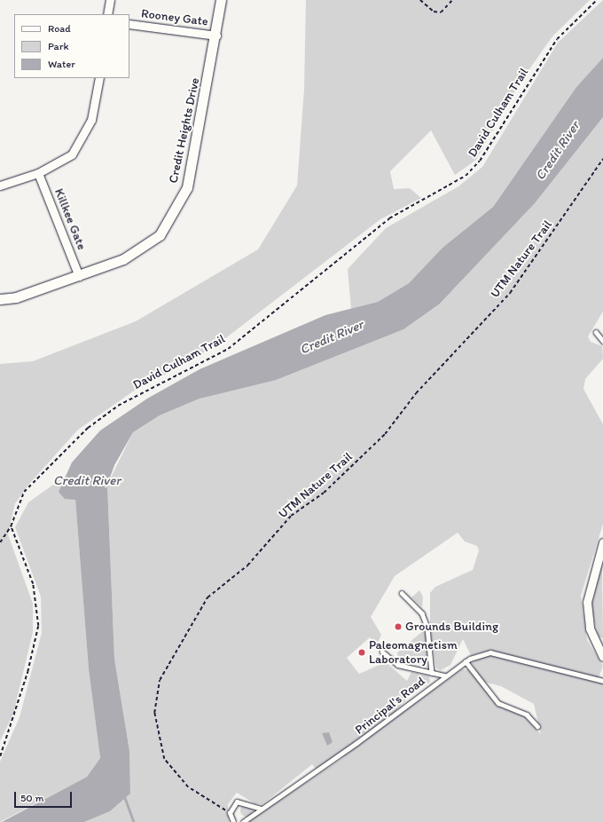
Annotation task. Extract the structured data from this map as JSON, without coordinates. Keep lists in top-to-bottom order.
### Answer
{
  "streets": {
    "street": ["Rooney Gate", "Credit Heights Drive", "Killkee Gate"],
    "lane": ["Principal's Road"],
    "path": ["David Culham Trail", "UTM Nature Trail"]
  },
  "crossings": [
    ["Rooney Gate", "Credit Heights Drive"],
    ["Credit Heights Drive", "Killkee Gate"]
  ],
  "water": ["Credit River"],
  "places": ["Grounds Building", "Paleomagnetism Laboratory"],
  "legend": ["Road", "Park", "Water"],
  "scale_bar": "50 m"
}
